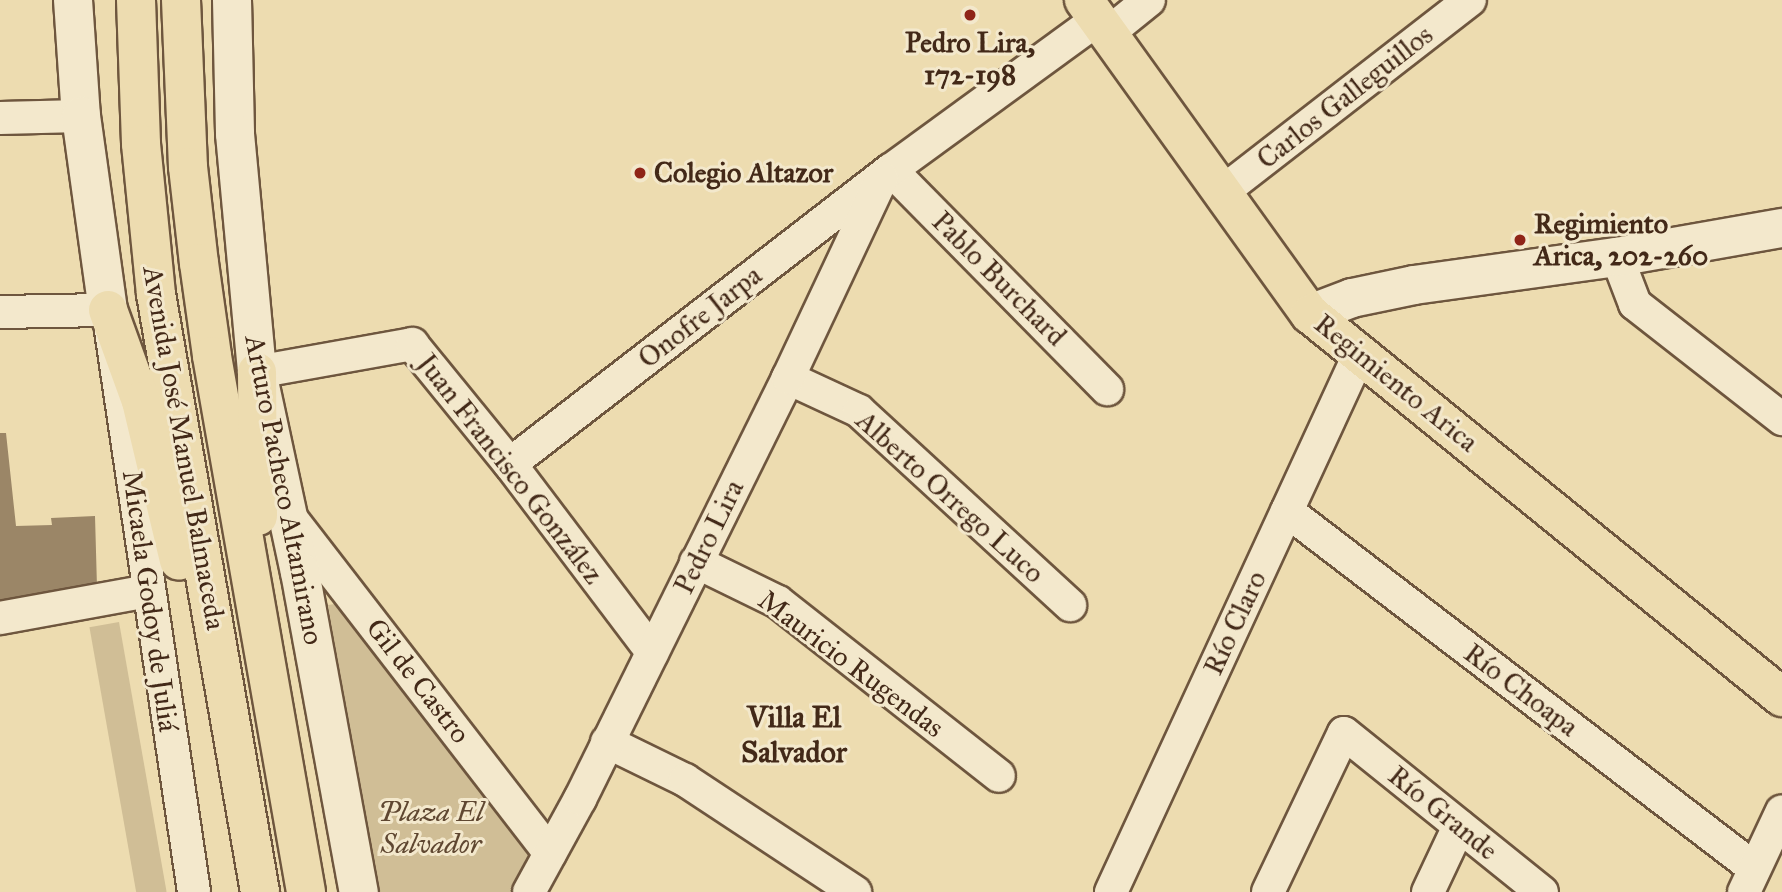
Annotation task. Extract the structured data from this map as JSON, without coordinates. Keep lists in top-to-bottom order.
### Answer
{
  "streets": {
    "main road": ["Regimiento Arica", "Avenida José Manuel Balmaceda"],
    "street": [
      "Carlos Galleguillos",
      "Pablo Burchard",
      "Onofre Jarpa",
      "Juan Francisco González",
      "Arturo Pacheco Altamirano",
      "Alberto Orrego Luco",
      "Pedro Lira",
      "Micaela Godoy de Juliá",
      "Río Claro",
      "Mauricio Rugendas",
      "Gil de Castro",
      "Río Choapa",
      "Río Grande"
    ]
  },
  "crossings": [
    ["Carlos Galleguillos", "Regimiento Arica"],
    ["Pablo Burchard", "Onofre Jarpa"],
    ["Pablo Burchard", "Pedro Lira"],
    ["Onofre Jarpa", "Juan Francisco González"],
    ["Onofre Jarpa", "Pedro Lira"],
    ["Regimiento Arica", "Pedro Lira"],
    ["Regimiento Arica", "Río Claro"],
    ["Juan Francisco González", "Arturo Pacheco Altamirano"],
    ["Juan Francisco González", "Pedro Lira"],
    ["Arturo Pacheco Altamirano", "Gil de Castro"],
    ["Alberto Orrego Luco", "Pedro Lira"],
    ["Pedro Lira", "Mauricio Rugendas"],
    ["Pedro Lira", "Gil de Castro"],
    ["Río Claro", "Río Choapa"]
  ],
  "districts": ["Villa El Salvador"],
  "parks": ["Plaza El Salvador"],
  "places": ["Pedro Lira, 172-198", "Colegio Altazor", "Regimiento Arica, 202-260"]
}
